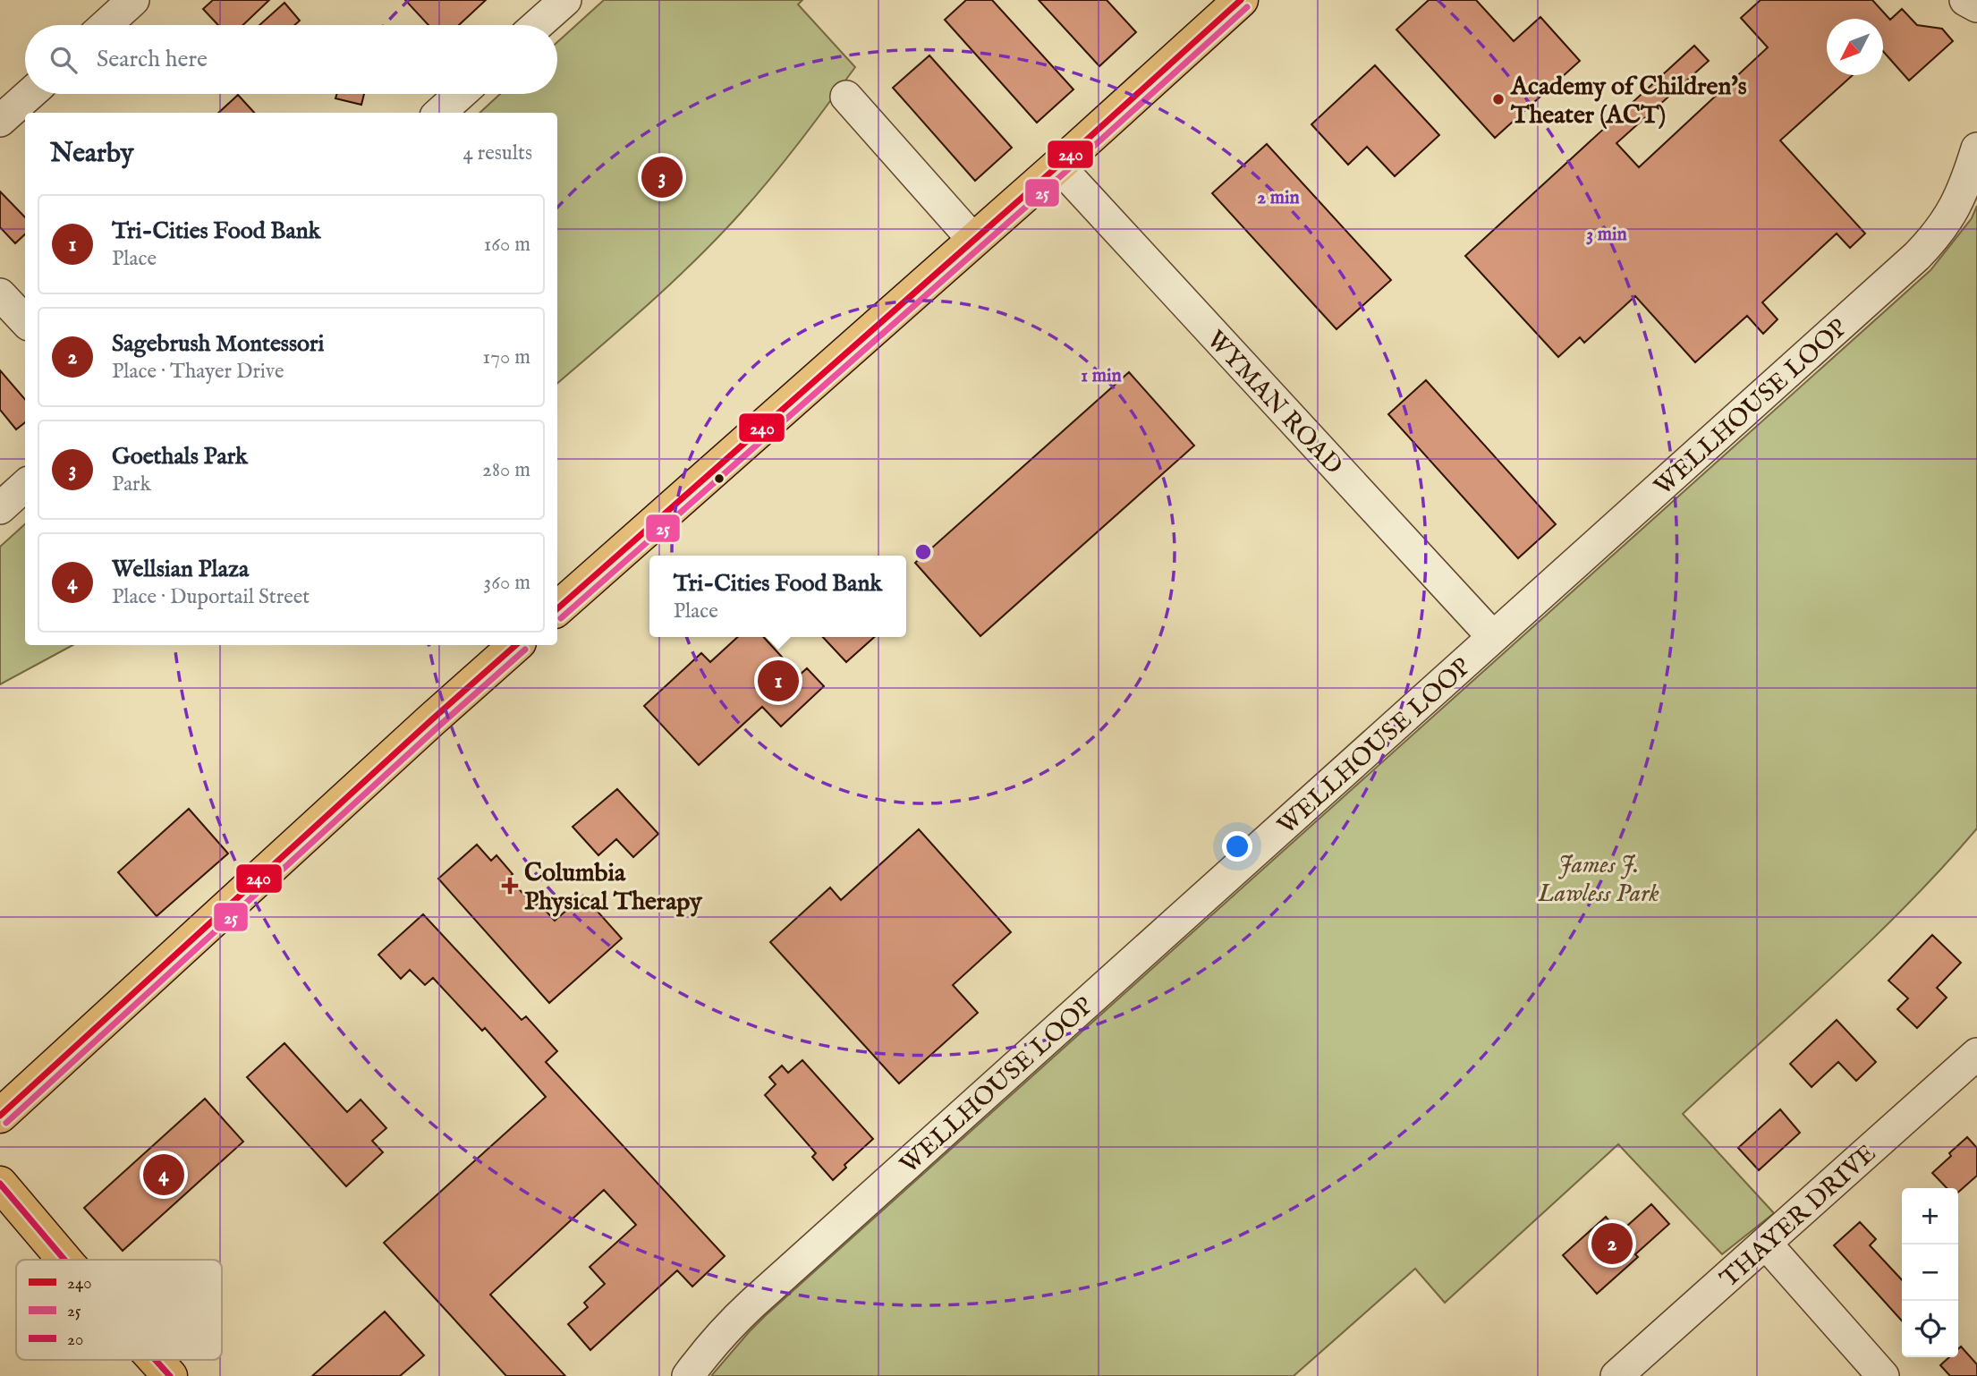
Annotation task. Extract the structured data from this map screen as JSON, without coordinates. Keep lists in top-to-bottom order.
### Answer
{
  "streets": {
    "street": ["WYMAN ROAD", "WELLHOUSE LOOP", "THAYER DRIVE"]
  },
  "crossings": [
    ["WYMAN ROAD", "WELLHOUSE LOOP"]
  ],
  "parks": ["James J. Lawless Park"],
  "places": {
    "other": ["Academy of Children's Theater (ACT)"],
    "health": ["Columbia Physical Therapy"]
  },
  "lines": ["transit line 240", "transit line 25", "transit line 20"],
  "legend": ["240", "25", "20"],
  "north": "bottom left",
  "page": {
    "search": "Search here",
    "heading": ["Nearby", "4 results"],
    "pins": [
      "3",
      "1",
      "4",
      "2"
    ],
    "list": [
      {
        "mark": "1",
        "name": "Tri-Cities Food Bank",
        "note": "Place",
        "value": "160 m"
      },
      {
        "mark": "2",
        "name": "Sagebrush Montessori",
        "note": "Place · Thayer Drive",
        "value": "170 m"
      },
      {
        "mark": "3",
        "name": "Goethals Park",
        "note": "Park",
        "value": "280 m"
      },
      {
        "mark": "4",
        "name": "Wellsian Plaza",
        "note": "Place · Duportail Street",
        "value": "360 m"
      }
    ],
    "popup": ["Tri-Cities Food Bank", "Place"],
    "map_buttons": ["+", "−"]
  },
  "rings": ["2 min", "3 min", "1 min"]
}
